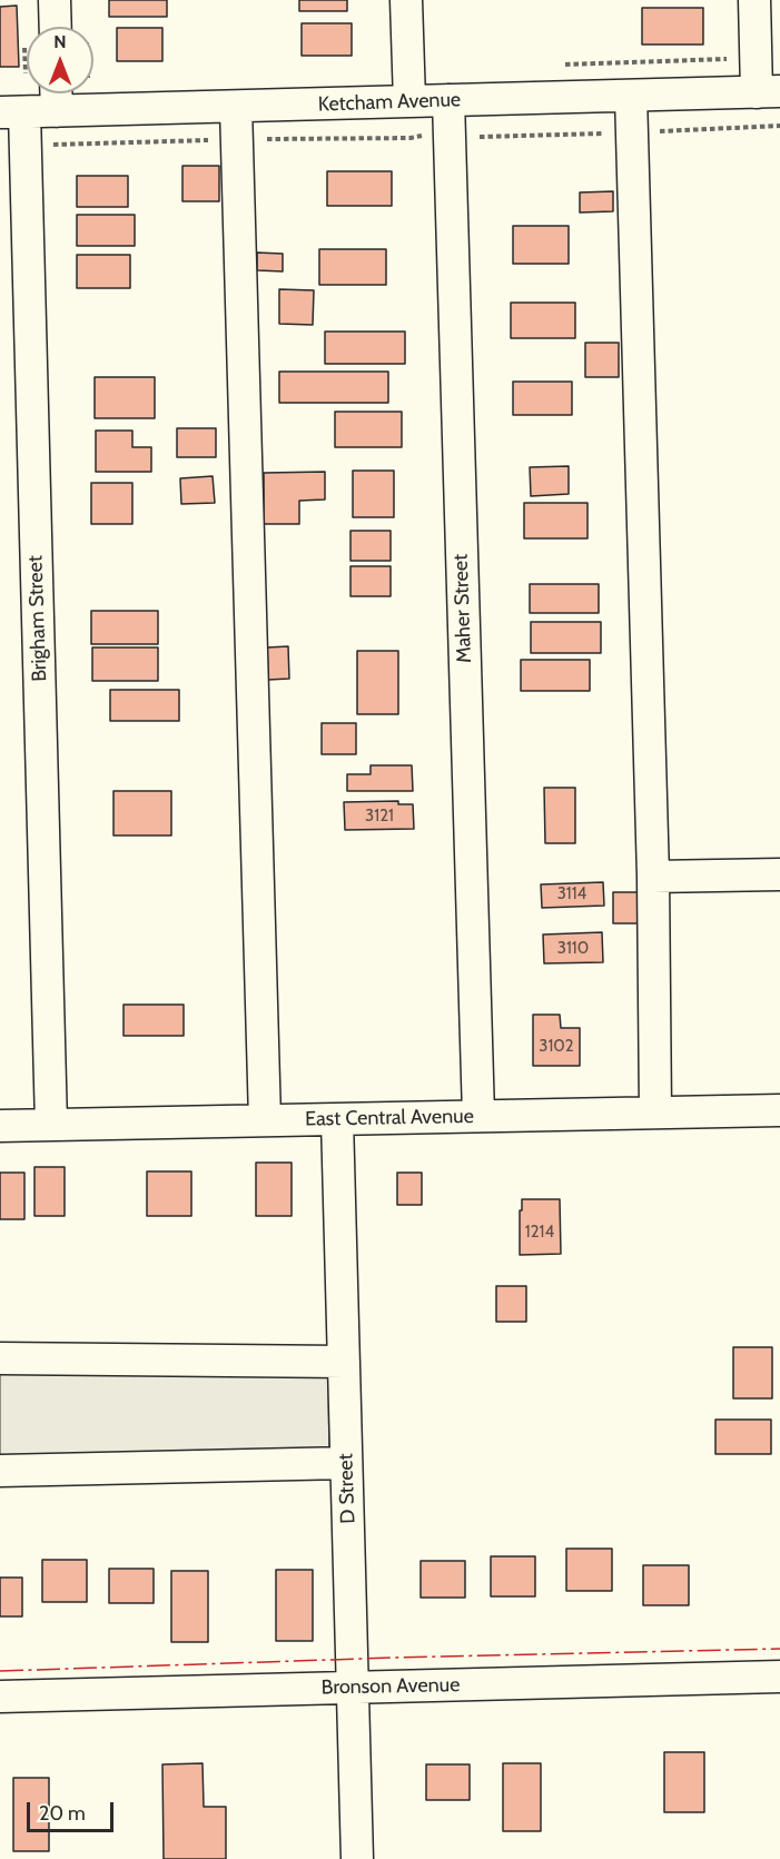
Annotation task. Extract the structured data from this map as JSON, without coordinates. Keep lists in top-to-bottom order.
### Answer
{
  "streets": {
    "street": [
      "Ketcham Avenue",
      "Maher Street",
      "Brigham Street",
      "East Central Avenue",
      "D Street",
      "Bronson Avenue"
    ]
  },
  "crossings": [
    ["Ketcham Avenue", "Maher Street"],
    ["Ketcham Avenue", "Brigham Street"],
    ["Maher Street", "East Central Avenue"],
    ["Brigham Street", "East Central Avenue"],
    ["East Central Avenue", "D Street"],
    ["D Street", "Bronson Avenue"]
  ],
  "house_numbers": [
    "3121",
    "3114",
    "3110",
    "3102",
    "1214"
  ],
  "scale_bar": "20 m",
  "north": "top"
}
